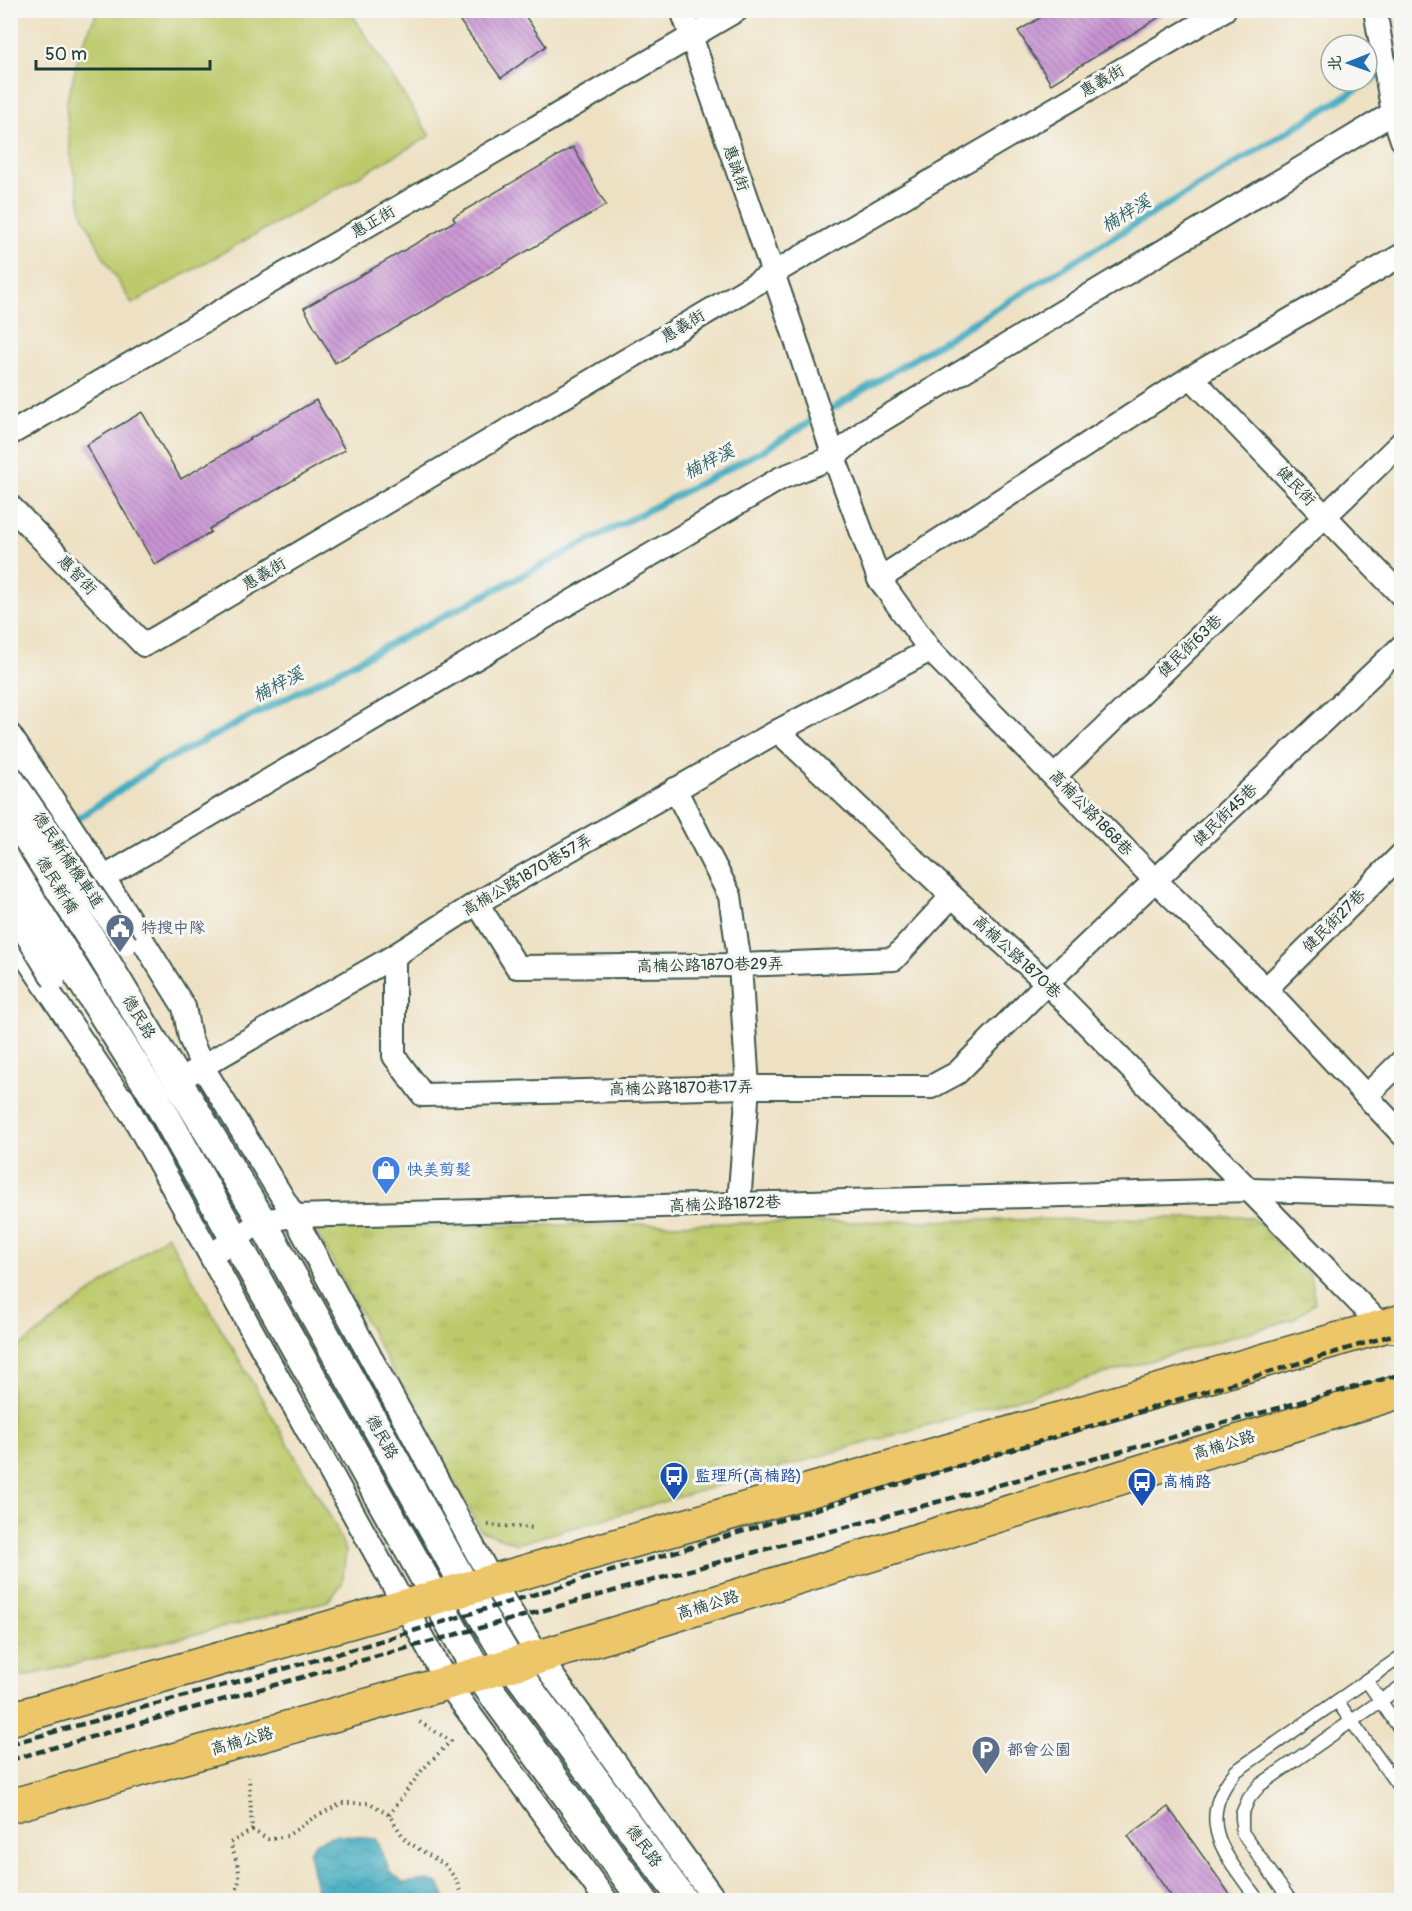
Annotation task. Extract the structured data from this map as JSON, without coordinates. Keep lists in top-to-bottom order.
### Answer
{
  "streets": {
    "main road": ["高楠公路"],
    "street": [
      "惠義街",
      "惠誠街",
      "惠正街",
      "健民街",
      "惠智街",
      "健民街63巷",
      "高楠公路1868巷",
      "健民街45巷",
      "德民新橋機車道",
      "高楠公路1870巷57弄",
      "德民新橋",
      "健民街27巷",
      "高楠公路1870巷",
      "高楠公路1870巷29弄",
      "德民路",
      "高楠公路1870巷17弄",
      "高楠公路1872巷"
    ]
  },
  "crossings": [
    ["惠義街", "惠誠街"],
    ["惠義街", "惠智街"],
    ["惠誠街", "惠正街"],
    ["惠誠街", "高楠公路1868巷"],
    ["健民街", "健民街63巷"],
    ["健民街63巷", "高楠公路1868巷"],
    ["高楠公路1868巷", "健民街45巷"],
    ["高楠公路1868巷", "高楠公路1870巷57弄"],
    ["高楠公路1868巷", "健民街27巷"],
    ["健民街45巷", "高楠公路1870巷"],
    ["健民街45巷", "高楠公路1870巷17弄"],
    ["德民新橋機車道", "德民新橋"],
    ["德民新橋機車道", "德民路"],
    ["高楠公路1870巷57弄", "高楠公路1870巷"],
    ["高楠公路1870巷57弄", "高楠公路1870巷29弄"],
    ["高楠公路1870巷57弄", "德民路"],
    ["高楠公路1870巷57弄", "高楠公路1870巷17弄"],
    ["德民新橋", "德民路"],
    ["高楠公路1870巷", "高楠公路1870巷29弄"],
    ["高楠公路1870巷", "高楠公路1870巷17弄"],
    ["高楠公路1870巷", "高楠公路1872巷"],
    ["德民路", "高楠公路1872巷"],
    ["德民路", "高楠公路"]
  ],
  "water": ["楠梓溪"],
  "places": {
    "public building": ["特搜中隊"],
    "shop": ["快美剪髮"],
    "bus stop": ["監理所(高楠路)", "高楠路"],
    "parking": ["都會公園"]
  },
  "scale_bar": "50 m",
  "north": "left"
}
